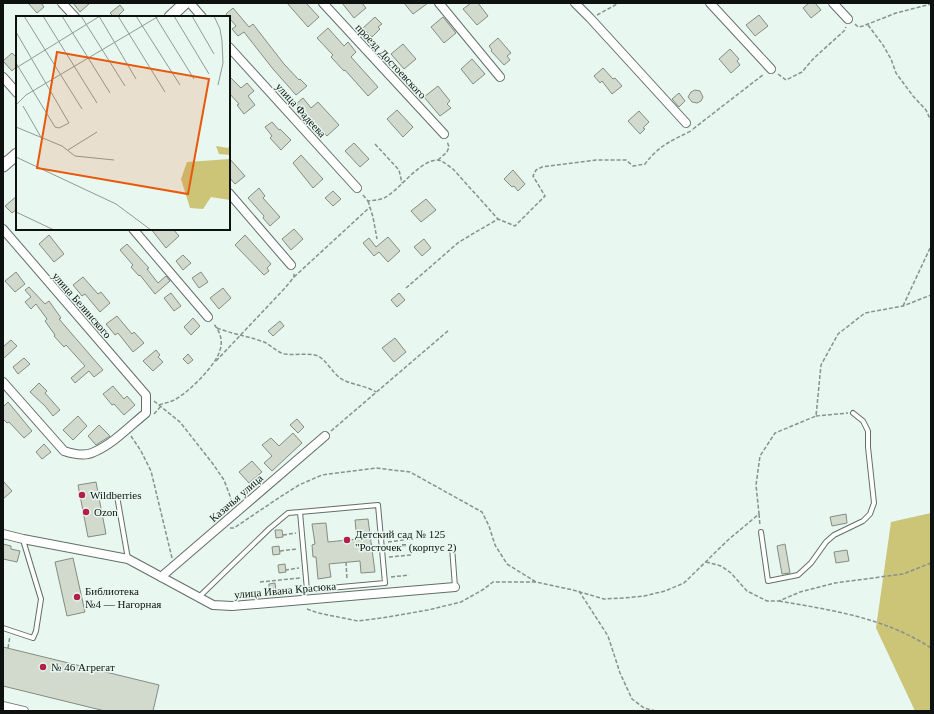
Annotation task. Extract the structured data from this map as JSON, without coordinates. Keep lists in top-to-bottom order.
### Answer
{
  "streets": {
    "street": [
      "проезд Достоевского",
      "улица Фадеева",
      "улица Белинского",
      "Казачья улица",
      "улица Ивана Красюка"
    ]
  },
  "crossings": [
    ["Казачья улица", "улица Ивана Красюка"]
  ],
  "places": [
    "Wildberries",
    "Ozon",
    "Детский сад № 125 \"Росточек\" (корпус 2)",
    "Библиотека №4 — Нагорная",
    "№ 46 Агрегат"
  ]
}
